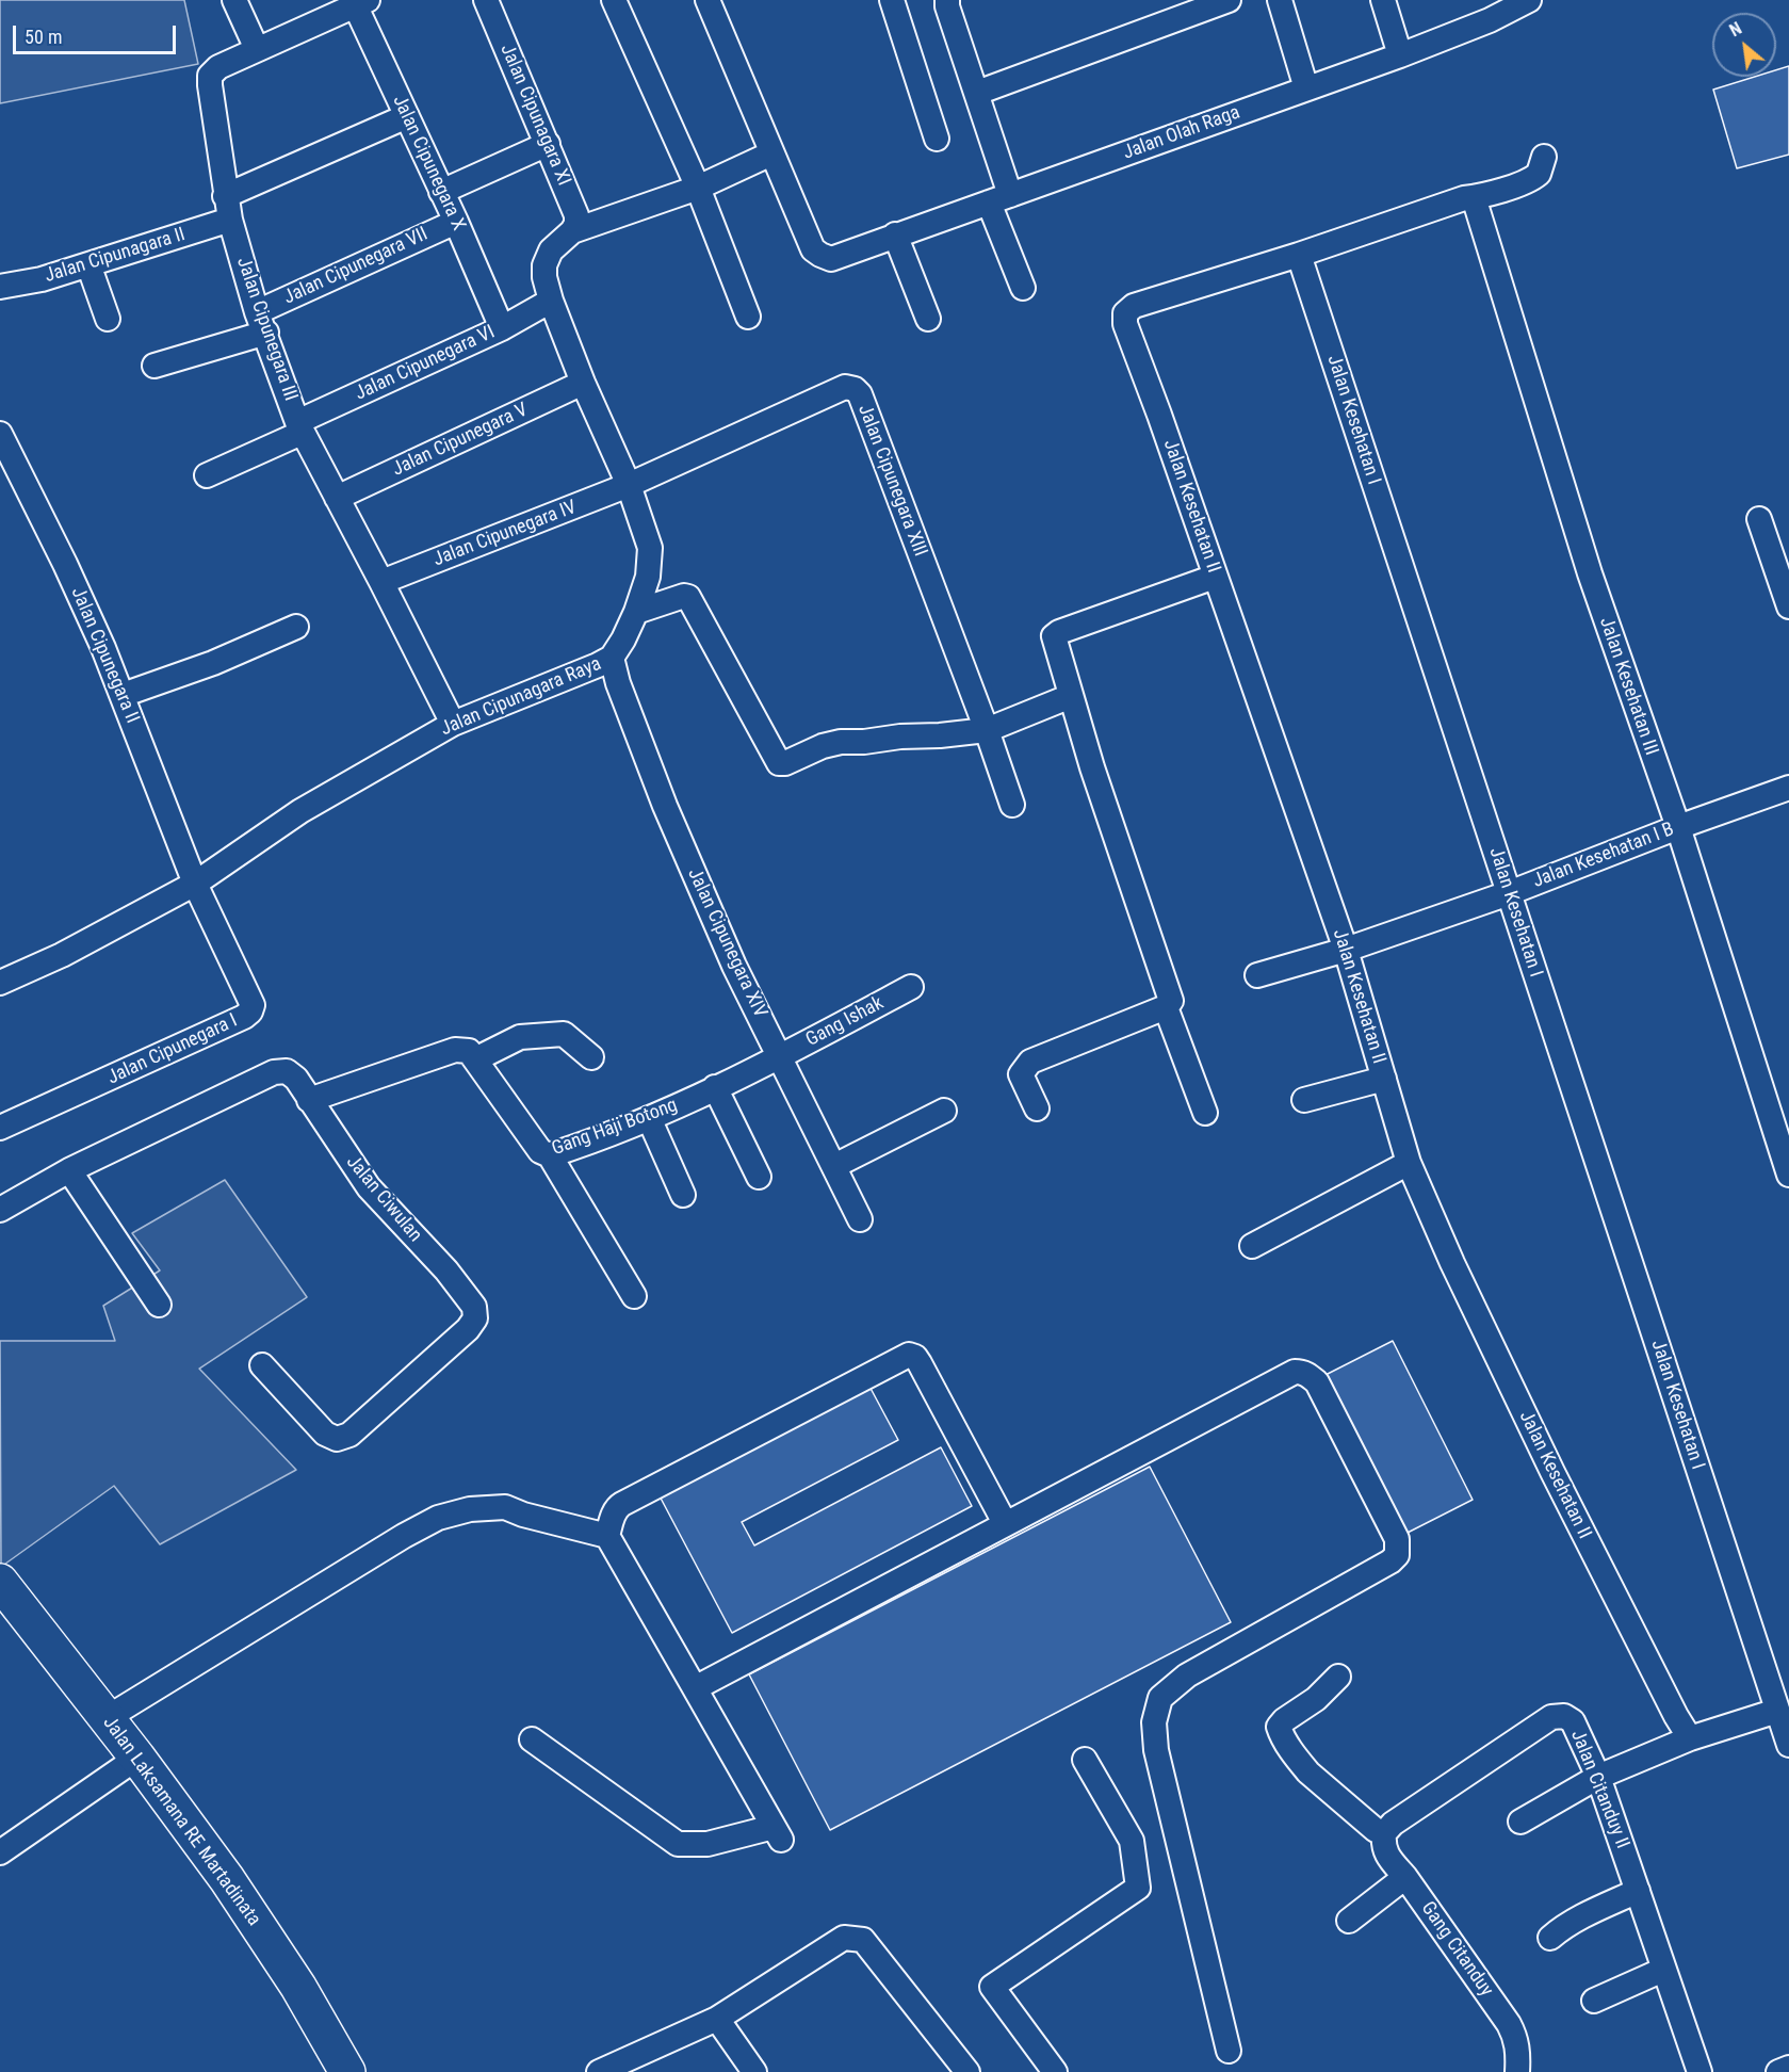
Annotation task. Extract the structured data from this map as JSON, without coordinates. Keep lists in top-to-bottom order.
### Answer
{
  "streets": {
    "highway": ["Jalan Laksamana RE Martadinata"],
    "street": [
      "Jalan Cipunagara XI",
      "Jalan Olah Raga",
      "Jalan Cipunegara X",
      "Jalan Cipunagara II",
      "Jalan Cipunegara VII",
      "Jalan Cipunegara III",
      "Jalan Cipunegara VI",
      "Jalan Kesehatan I",
      "Jalan Cipunegara V",
      "Jalan Cipunegara XIII",
      "Jalan Kesehatan II",
      "Jalan Cipunegara IV",
      "Jalan Cipunegara II",
      "Jalan Kesehatan III",
      "Jalan Cipunagara Raya",
      "Jalan Kesehatan I B",
      "Jalan Cipunegara XIV",
      "Gang Ishak",
      "Jalan Cipunegara I",
      "Gang Haji Botong",
      "Jalan Ciwulan",
      "Jalan Citanduy II",
      "Gang Citanduy"
    ]
  },
  "crossings": [
    ["Jalan Cipunagara XI", "Jalan Cipunagara Raya"],
    ["Jalan Olah Raga", "Jalan Cipunagara Raya"],
    ["Jalan Cipunegara X", "Jalan Cipunegara VII"],
    ["Jalan Cipunegara X", "Jalan Cipunegara III"],
    ["Jalan Cipunegara X", "Jalan Cipunegara VI"],
    ["Jalan Cipunagara II", "Jalan Cipunegara III"],
    ["Jalan Cipunegara VII", "Jalan Cipunegara III"],
    ["Jalan Cipunegara III", "Jalan Cipunegara VI"],
    ["Jalan Cipunegara III", "Jalan Cipunegara V"],
    ["Jalan Cipunegara III", "Jalan Cipunegara IV"],
    ["Jalan Cipunegara III", "Jalan Cipunagara Raya"],
    ["Jalan Cipunegara VI", "Jalan Cipunagara Raya"],
    ["Jalan Kesehatan I", "Jalan Kesehatan II"],
    ["Jalan Kesehatan I", "Jalan Kesehatan I B"],
    ["Jalan Cipunegara V", "Jalan Cipunagara Raya"],
    ["Jalan Cipunegara XIII", "Jalan Cipunegara IV"],
    ["Jalan Cipunegara XIII", "Jalan Cipunagara Raya"],
    ["Jalan Kesehatan II", "Jalan Kesehatan I B"],
    ["Jalan Cipunegara IV", "Jalan Cipunagara Raya"],
    ["Jalan Cipunegara II", "Jalan Cipunagara Raya"],
    ["Jalan Cipunegara II", "Jalan Cipunegara I"],
    ["Jalan Kesehatan III", "Jalan Kesehatan I B"],
    ["Jalan Cipunagara Raya", "Jalan Cipunegara XIV"],
    ["Jalan Cipunagara Raya", "Jalan Cipunegara I"],
    ["Jalan Cipunegara XIV", "Gang Ishak"],
    ["Jalan Cipunegara XIV", "Gang Haji Botong"],
    ["Gang Ishak", "Gang Haji Botong"],
    ["Jalan Citanduy II", "Gang Citanduy"]
  ],
  "scale_bar": "50 m",
  "north": "top left"
}
